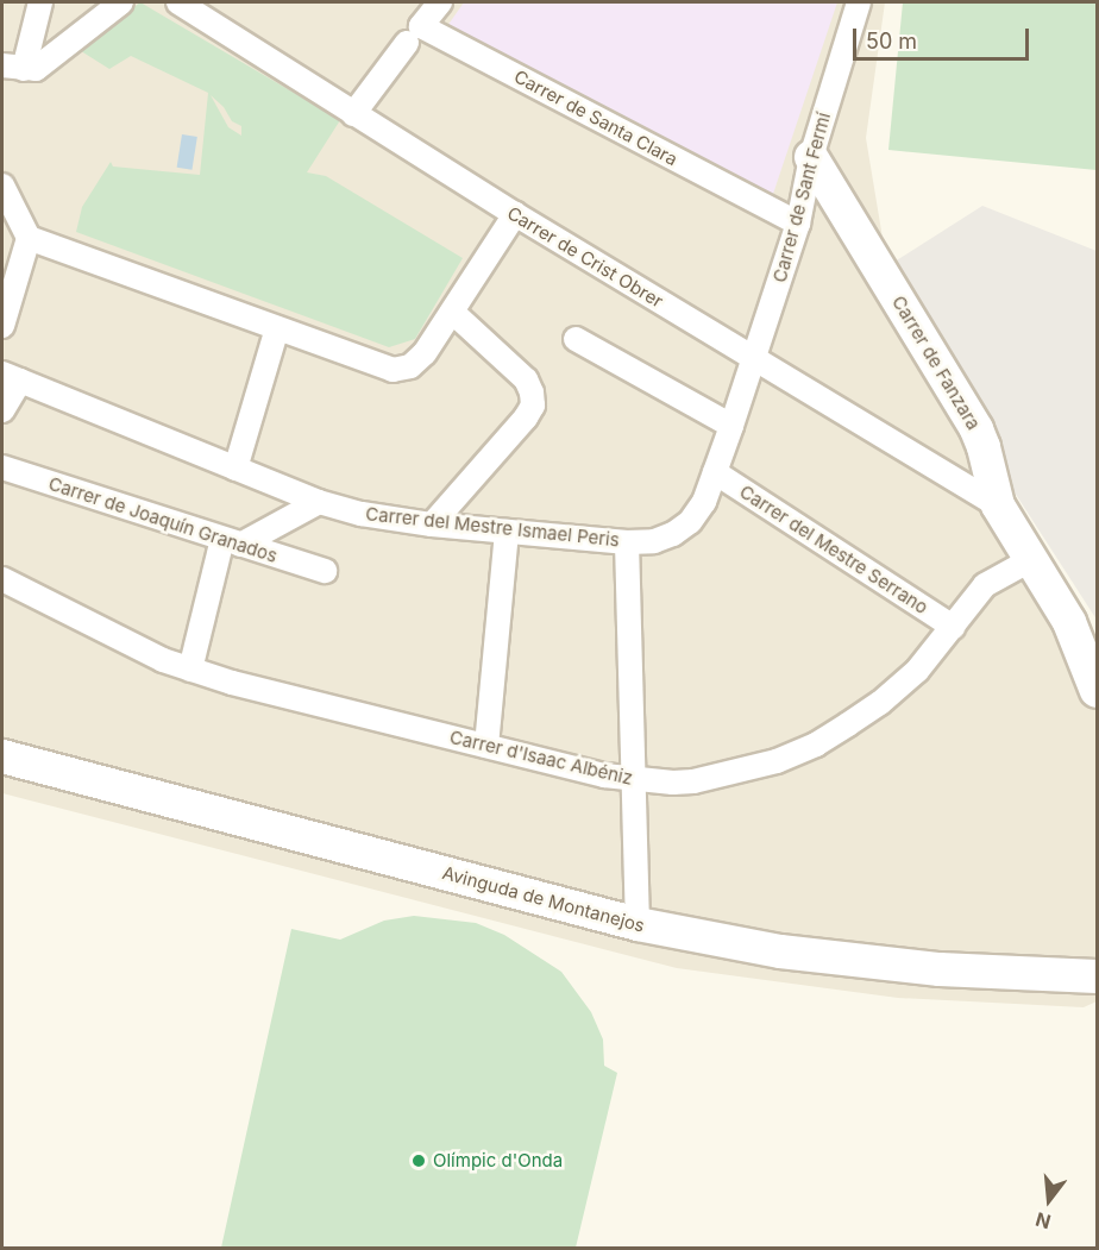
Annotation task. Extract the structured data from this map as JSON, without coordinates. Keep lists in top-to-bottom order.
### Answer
{
  "streets": {
    "street": [
      "Carrer de Santa Clara",
      "Carrer de Sant Fermí",
      "Carrer de Crist Obrer",
      "Carrer de Fanzara",
      "Carrer de Joaquín Granados",
      "Carrer del Mestre Ismael Peris",
      "Carrer del Mestre Serrano",
      "Carrer d'Isaac Albéniz",
      "Avinguda de Montanejos"
    ]
  },
  "crossings": [
    ["Carrer de Santa Clara", "Carrer de Sant Fermí"],
    ["Carrer de Sant Fermí", "Carrer de Crist Obrer"],
    ["Carrer de Sant Fermí", "Carrer de Fanzara"],
    ["Carrer de Sant Fermí", "Carrer del Mestre Ismael Peris"],
    ["Carrer de Sant Fermí", "Carrer del Mestre Serrano"],
    ["Carrer de Crist Obrer", "Carrer de Fanzara"],
    ["Carrer de Fanzara", "Carrer d'Isaac Albéniz"],
    ["Carrer del Mestre Ismael Peris", "Carrer del Mestre Serrano"],
    ["Carrer del Mestre Serrano", "Carrer d'Isaac Albéniz"]
  ],
  "places": ["Olímpic d'Onda"],
  "scale_bar": "50 m",
  "north": "bottom"
}
